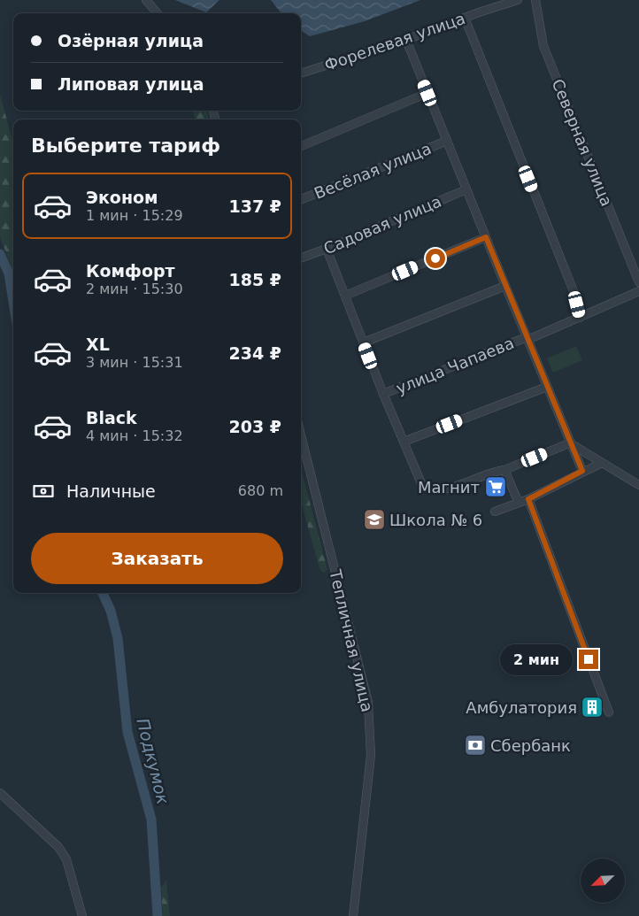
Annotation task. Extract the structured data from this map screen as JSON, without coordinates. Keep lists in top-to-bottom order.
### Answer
{
  "streets": {
    "street": [
      "Форелевая улица",
      "Северная улица",
      "Весёлая улица",
      "Садовая улица",
      "улица Чапаева",
      "Тепличная улица"
    ]
  },
  "water": ["Подкумок"],
  "places": {
    "supermarket": ["Магнит"],
    "school or university": ["Школа № 6"],
    "building": ["Амбулатория"],
    "bank": ["Сбербанк"]
  },
  "north": "bottom left",
  "page": {
    "banner": ["Озёрная улица", "Липовая улица"],
    "heading": "Выберите тариф",
    "list": [
      {
        "name": "Эконом",
        "note": "1 мин · 15:29",
        "value": "137 ₽"
      },
      {
        "name": "Комфорт",
        "note": "2 мин · 15:30",
        "value": "185 ₽"
      },
      {
        "name": "XL",
        "note": "3 мин · 15:31",
        "value": "234 ₽"
      },
      {
        "name": "Black",
        "note": "4 мин · 15:32",
        "value": "203 ₽"
      }
    ],
    "pay": ["Наличные", "680 m"],
    "buttons": "Заказать",
    "bubble": "2 мин"
  }
}
